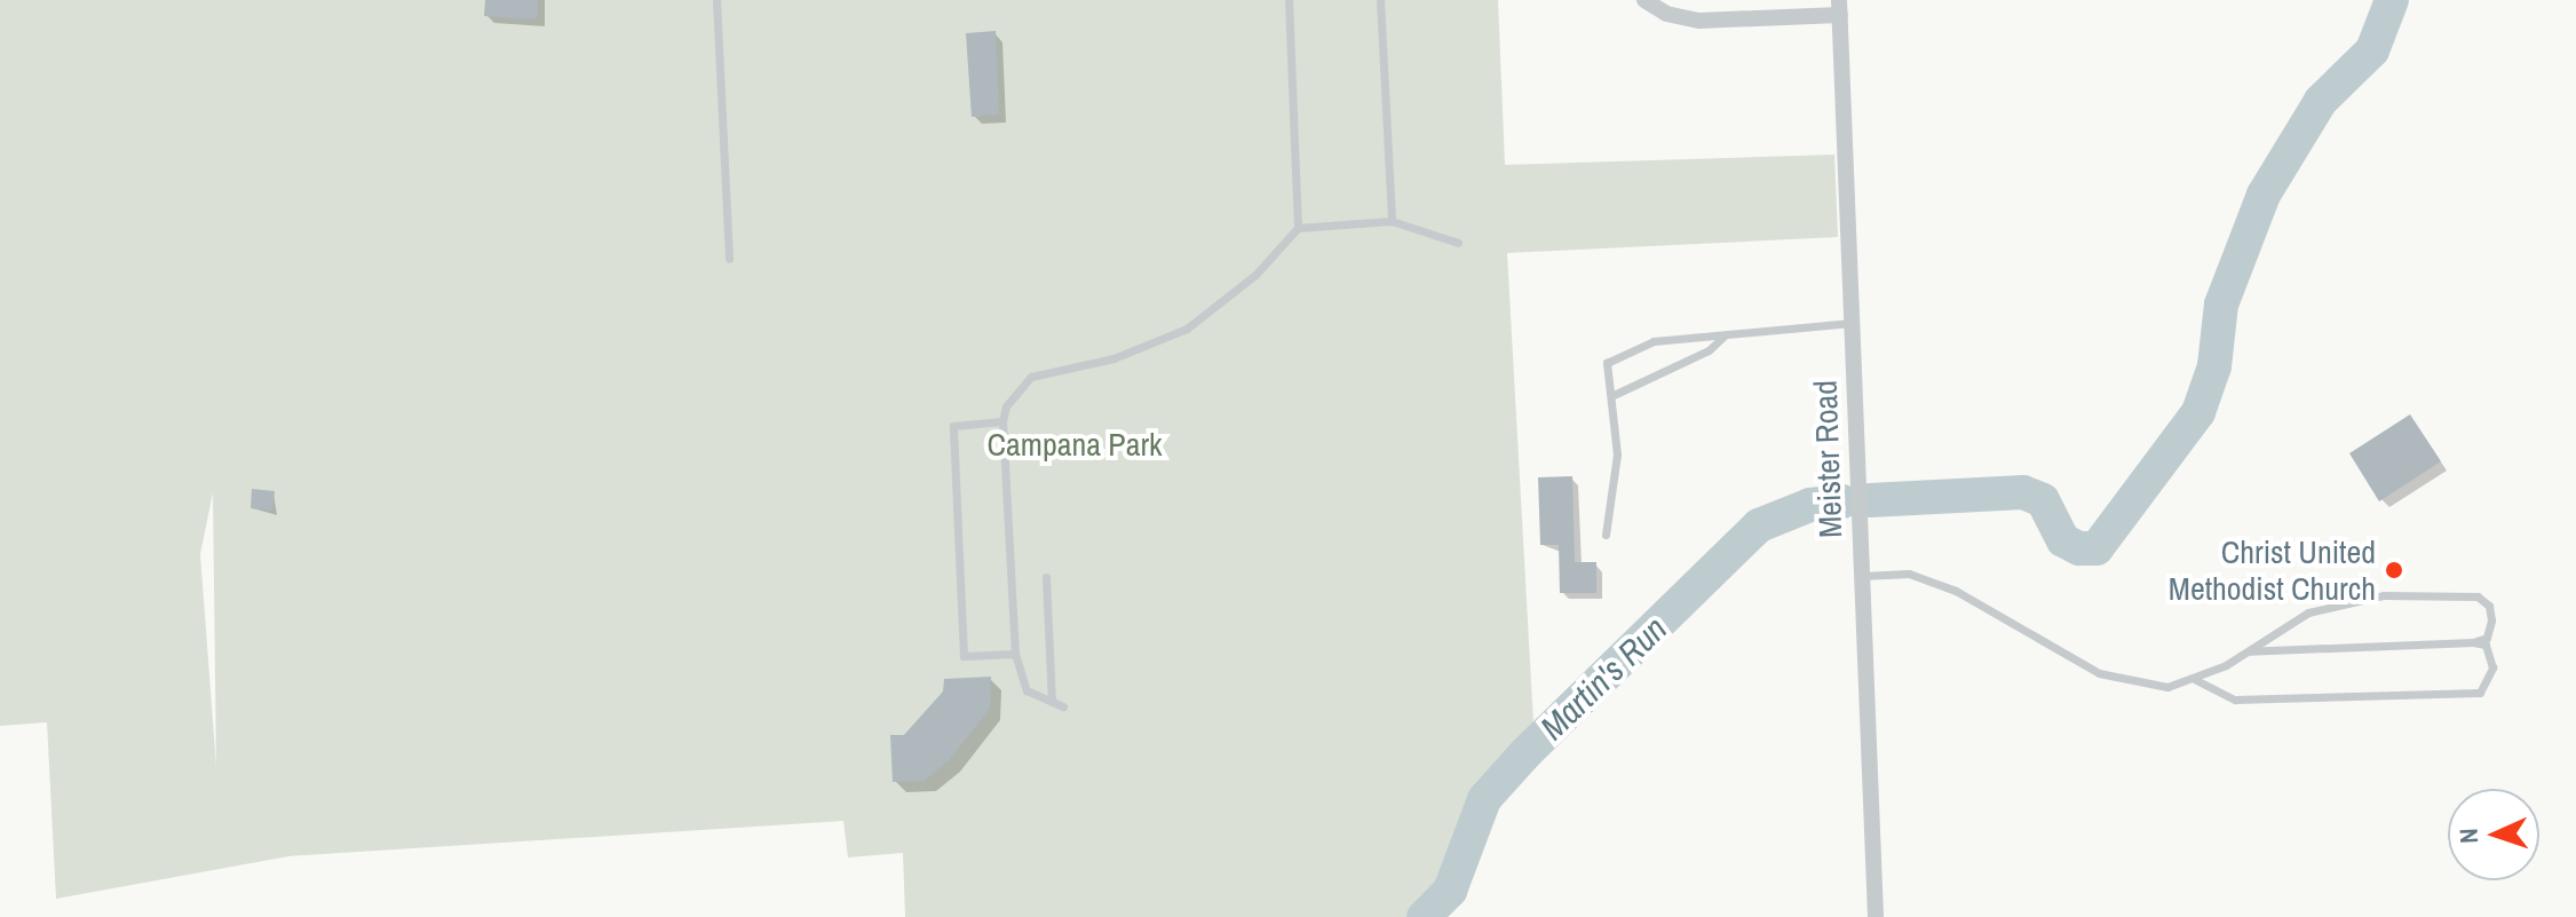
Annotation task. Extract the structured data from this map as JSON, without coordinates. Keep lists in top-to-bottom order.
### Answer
{
  "streets": {
    "street": ["Meister Road"]
  },
  "water": ["Martin's Run"],
  "parks": ["Campana Park"],
  "places": ["Christ United Methodist Church"],
  "north": "left"
}
